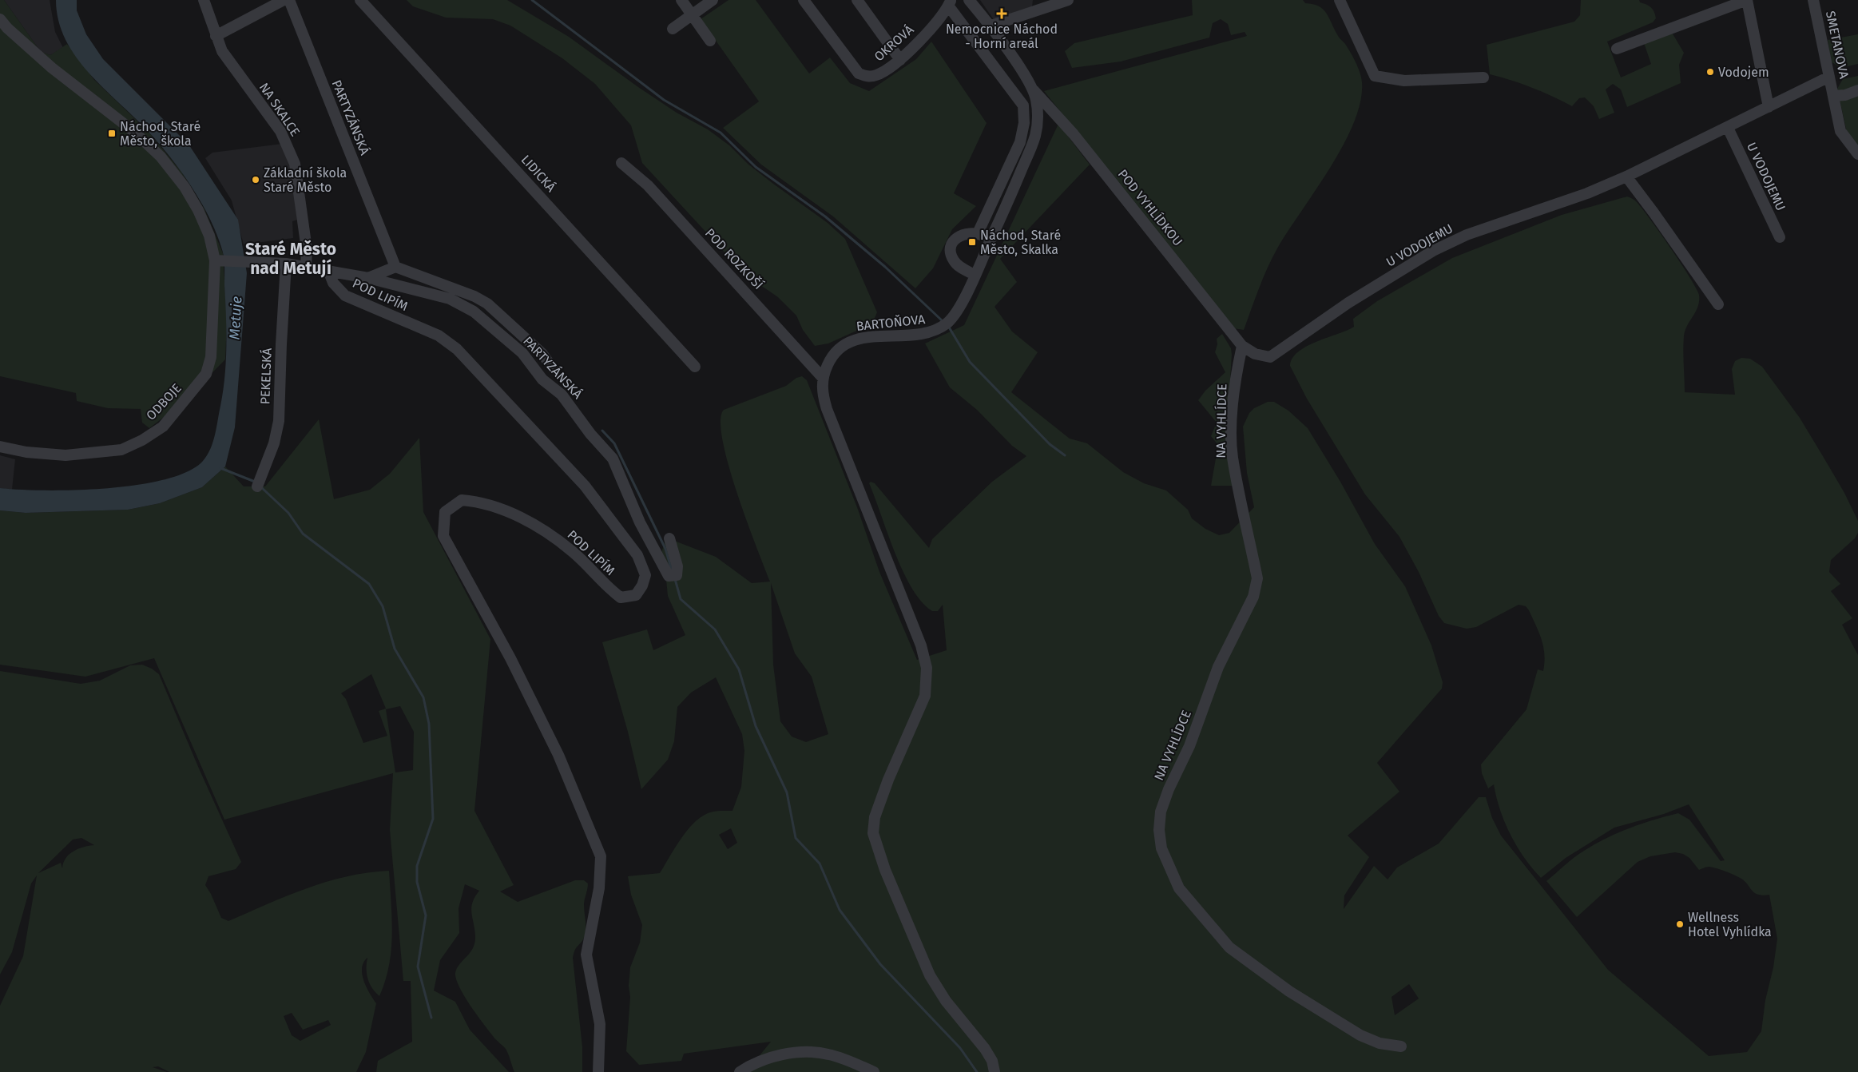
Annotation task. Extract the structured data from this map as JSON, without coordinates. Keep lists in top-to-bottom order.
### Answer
{
  "streets": {
    "street": [
      "OKROVÁ",
      "SMETANOVA",
      "NA SKALCE",
      "PARTYZÁNSKÁ",
      "LIDICKÁ",
      "U VODOJEMU",
      "POD VYHLÍDKOU",
      "POD ROZKOŠÍ",
      "POD LIPÍM",
      "BARTOŇOVA",
      "PEKELSKÁ",
      "ODBOJE",
      "NA VYHLÍDCE"
    ]
  },
  "crossings": [
    ["SMETANOVA", "U VODOJEMU"],
    ["U VODOJEMU", "POD VYHLÍDKOU"],
    ["U VODOJEMU", "NA VYHLÍDCE"],
    ["POD VYHLÍDKOU", "BARTOŇOVA"],
    ["POD VYHLÍDKOU", "NA VYHLÍDCE"],
    ["POD ROZKOŠÍ", "BARTOŇOVA"]
  ],
  "districts": ["Staré Město nad Metují"],
  "water": ["Metuje"],
  "places": {
    "health": ["Nemocnice Náchod - Horní areál"],
    "other": ["Vodojem", "Základní škola Staré Město", "Wellness Hotel Vyhlídka"],
    "transit": ["Náchod, Staré Město, škola", "Náchod, Staré Město, Skalka"]
  }
}
